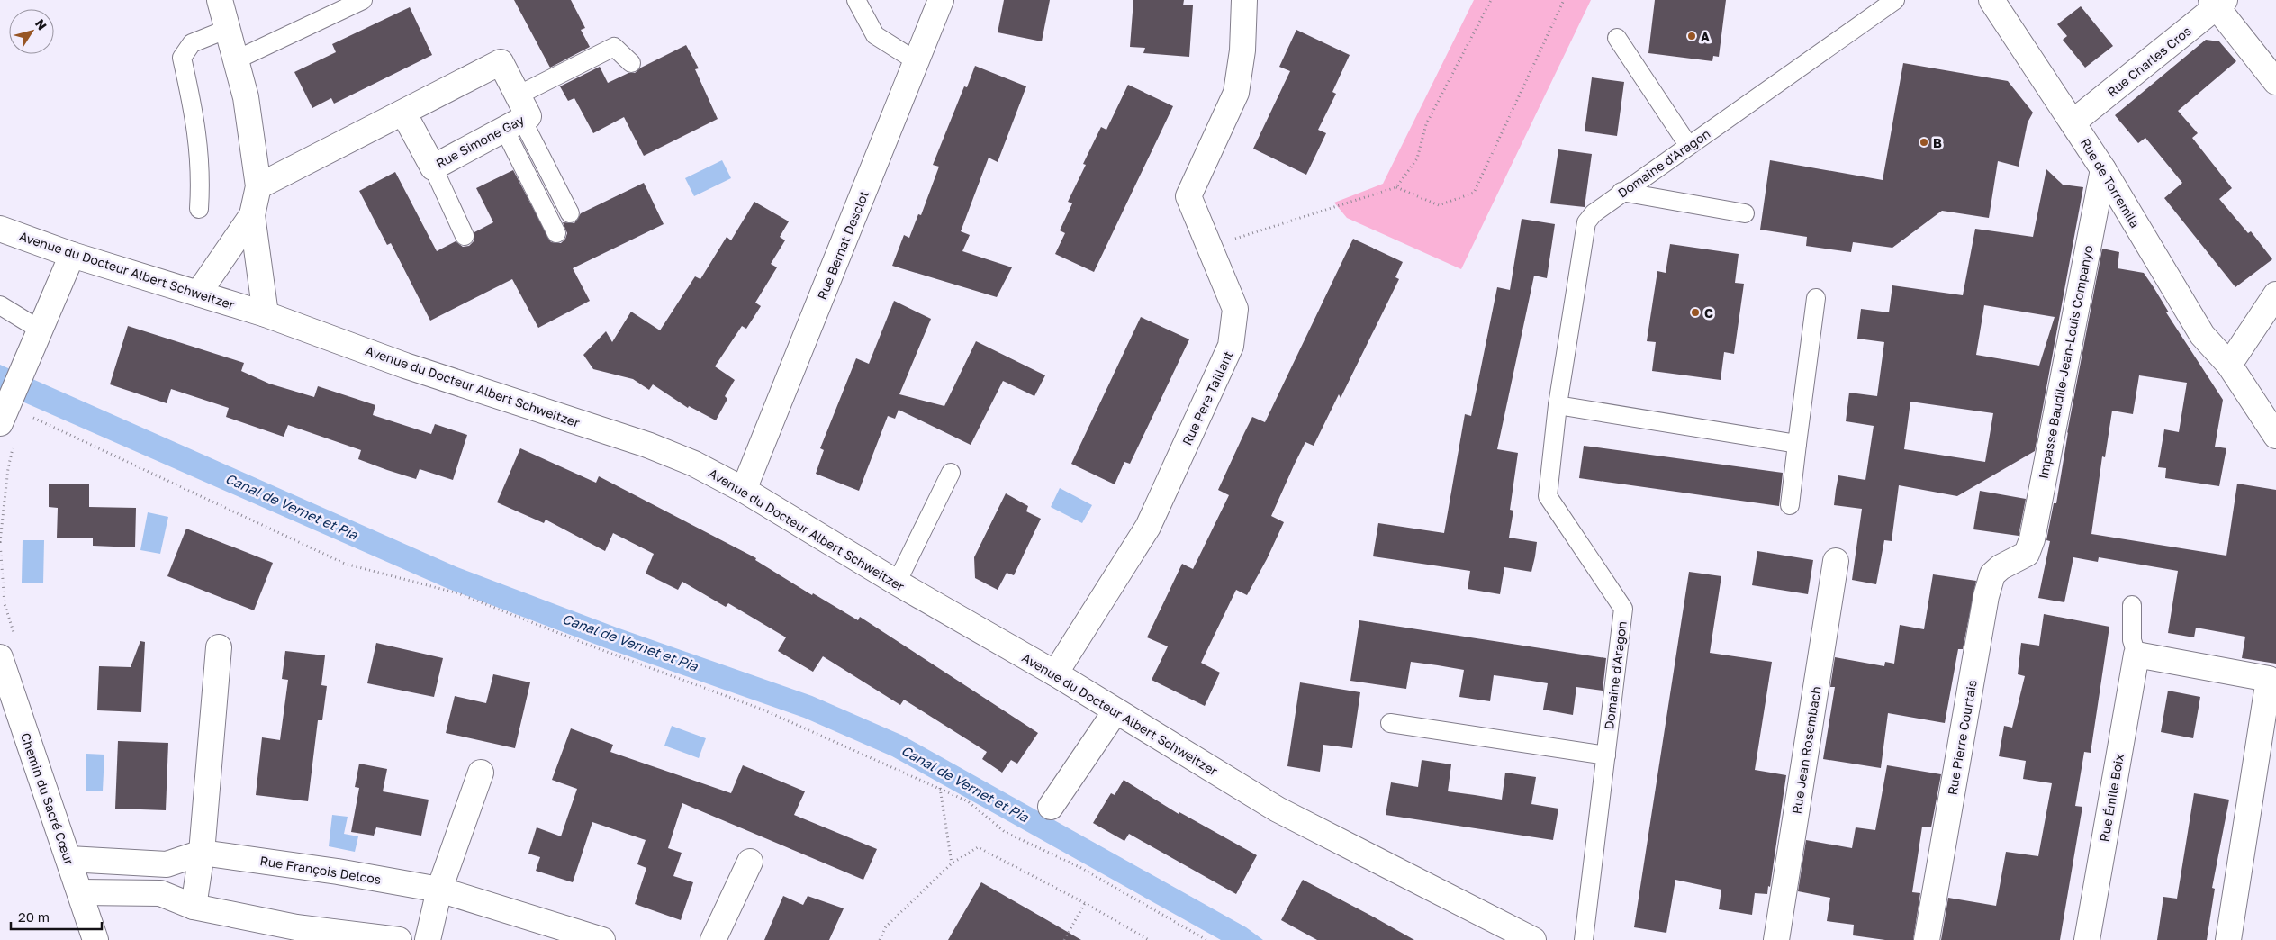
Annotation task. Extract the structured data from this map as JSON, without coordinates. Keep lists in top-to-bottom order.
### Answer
{
  "streets": {
    "street": [
      "Rue Charles Cros",
      "Rue Simone Gay",
      "Rue de Torremila",
      "Rue Bernat Desclot",
      "Avenue du Docteur Albert Schweitzer",
      "Impasse Baudile-Jean-Louis Companyo",
      "Rue Pere Taillant",
      "Rue Pierre Courtais",
      "Rue Jean Rosembach",
      "Rue Émile Boix",
      "Chemin du Sacré Cœur",
      "Rue François Delcos"
    ],
    "lane": ["Domaine d'Aragon"]
  },
  "crossings": [
    ["Rue Charles Cros", "Rue de Torremila"],
    ["Rue de Torremila", "Impasse Baudile-Jean-Louis Companyo"],
    ["Rue Bernat Desclot", "Avenue du Docteur Albert Schweitzer"],
    ["Avenue du Docteur Albert Schweitzer", "Rue Pere Taillant"],
    ["Impasse Baudile-Jean-Louis Companyo", "Rue Pierre Courtais"],
    ["Chemin du Sacré Cœur", "Rue François Delcos"]
  ],
  "water": ["Canal de Vernet et Pia"],
  "places": ["A", "B", "C"],
  "scale_bar": "20 m",
  "north": "top right"
}
